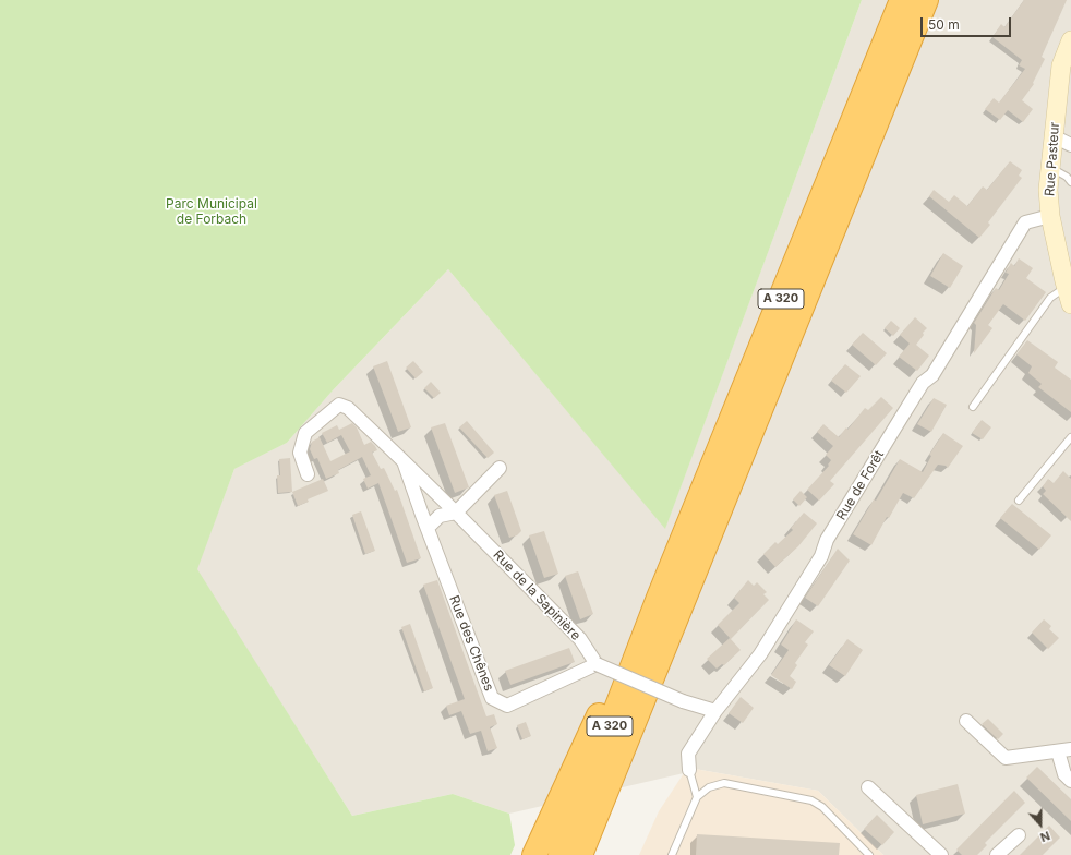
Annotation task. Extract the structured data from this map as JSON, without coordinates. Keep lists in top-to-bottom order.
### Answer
{
  "streets": {
    "highway": ["A 320"],
    "main road": ["Rue Pasteur"],
    "street": ["Rue de Forêt", "Rue de la Sapinière", "Rue des Chênes"]
  },
  "crossings": [
    ["Rue Pasteur", "Rue de Forêt"],
    ["Rue de la Sapinière", "Rue des Chênes"]
  ],
  "parks": ["Parc Municipal de Forbach"],
  "scale_bar": "50 m",
  "north": "bottom"
}
